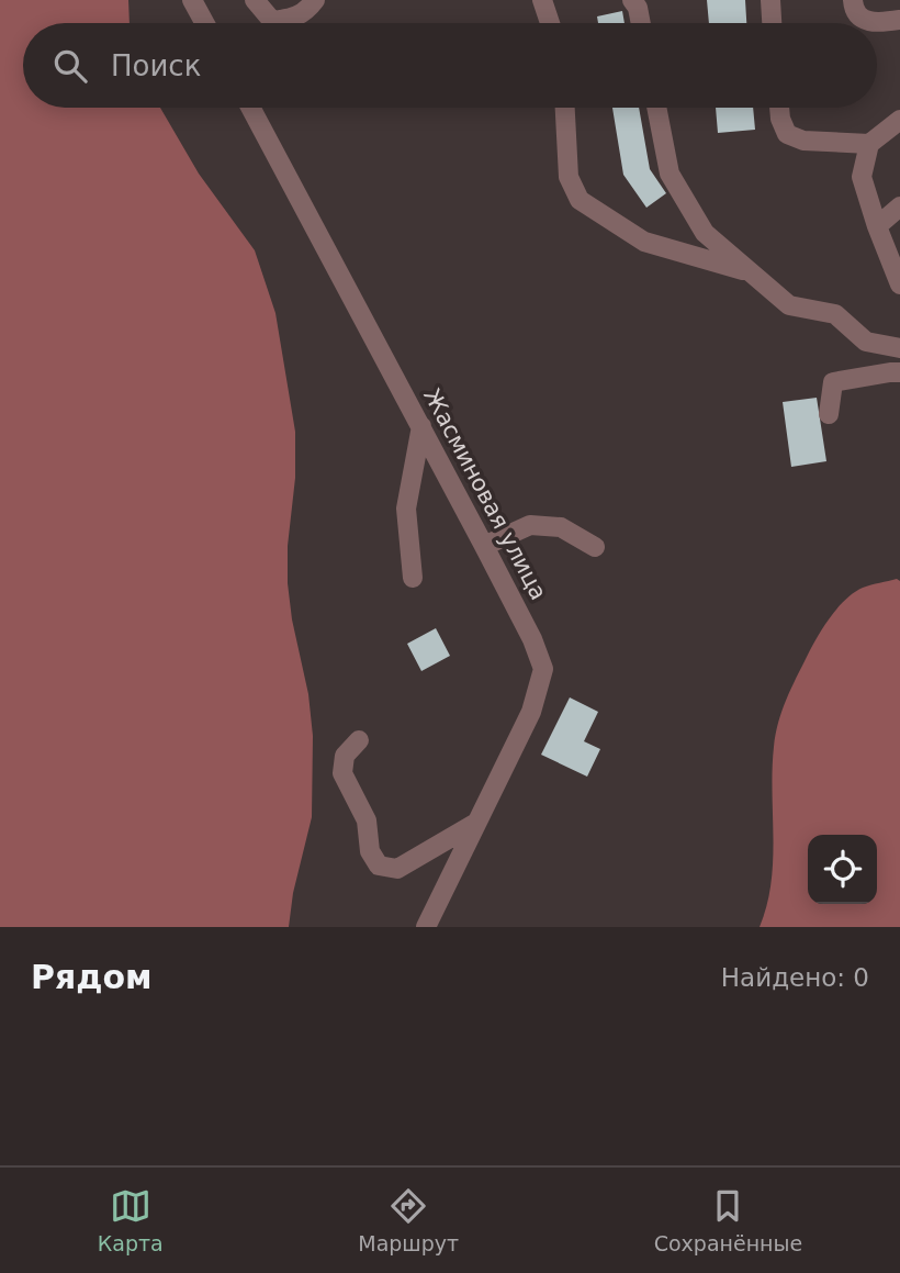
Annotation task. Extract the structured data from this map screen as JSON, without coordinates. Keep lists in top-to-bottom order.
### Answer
{
  "streets": {
    "street": ["Жасминовая улица"]
  },
  "page": {
    "search": "Поиск",
    "heading": ["Рядом", "Найдено: 0"],
    "nav": ["Карта", "Маршрут", "Сохранённые"]
  }
}
